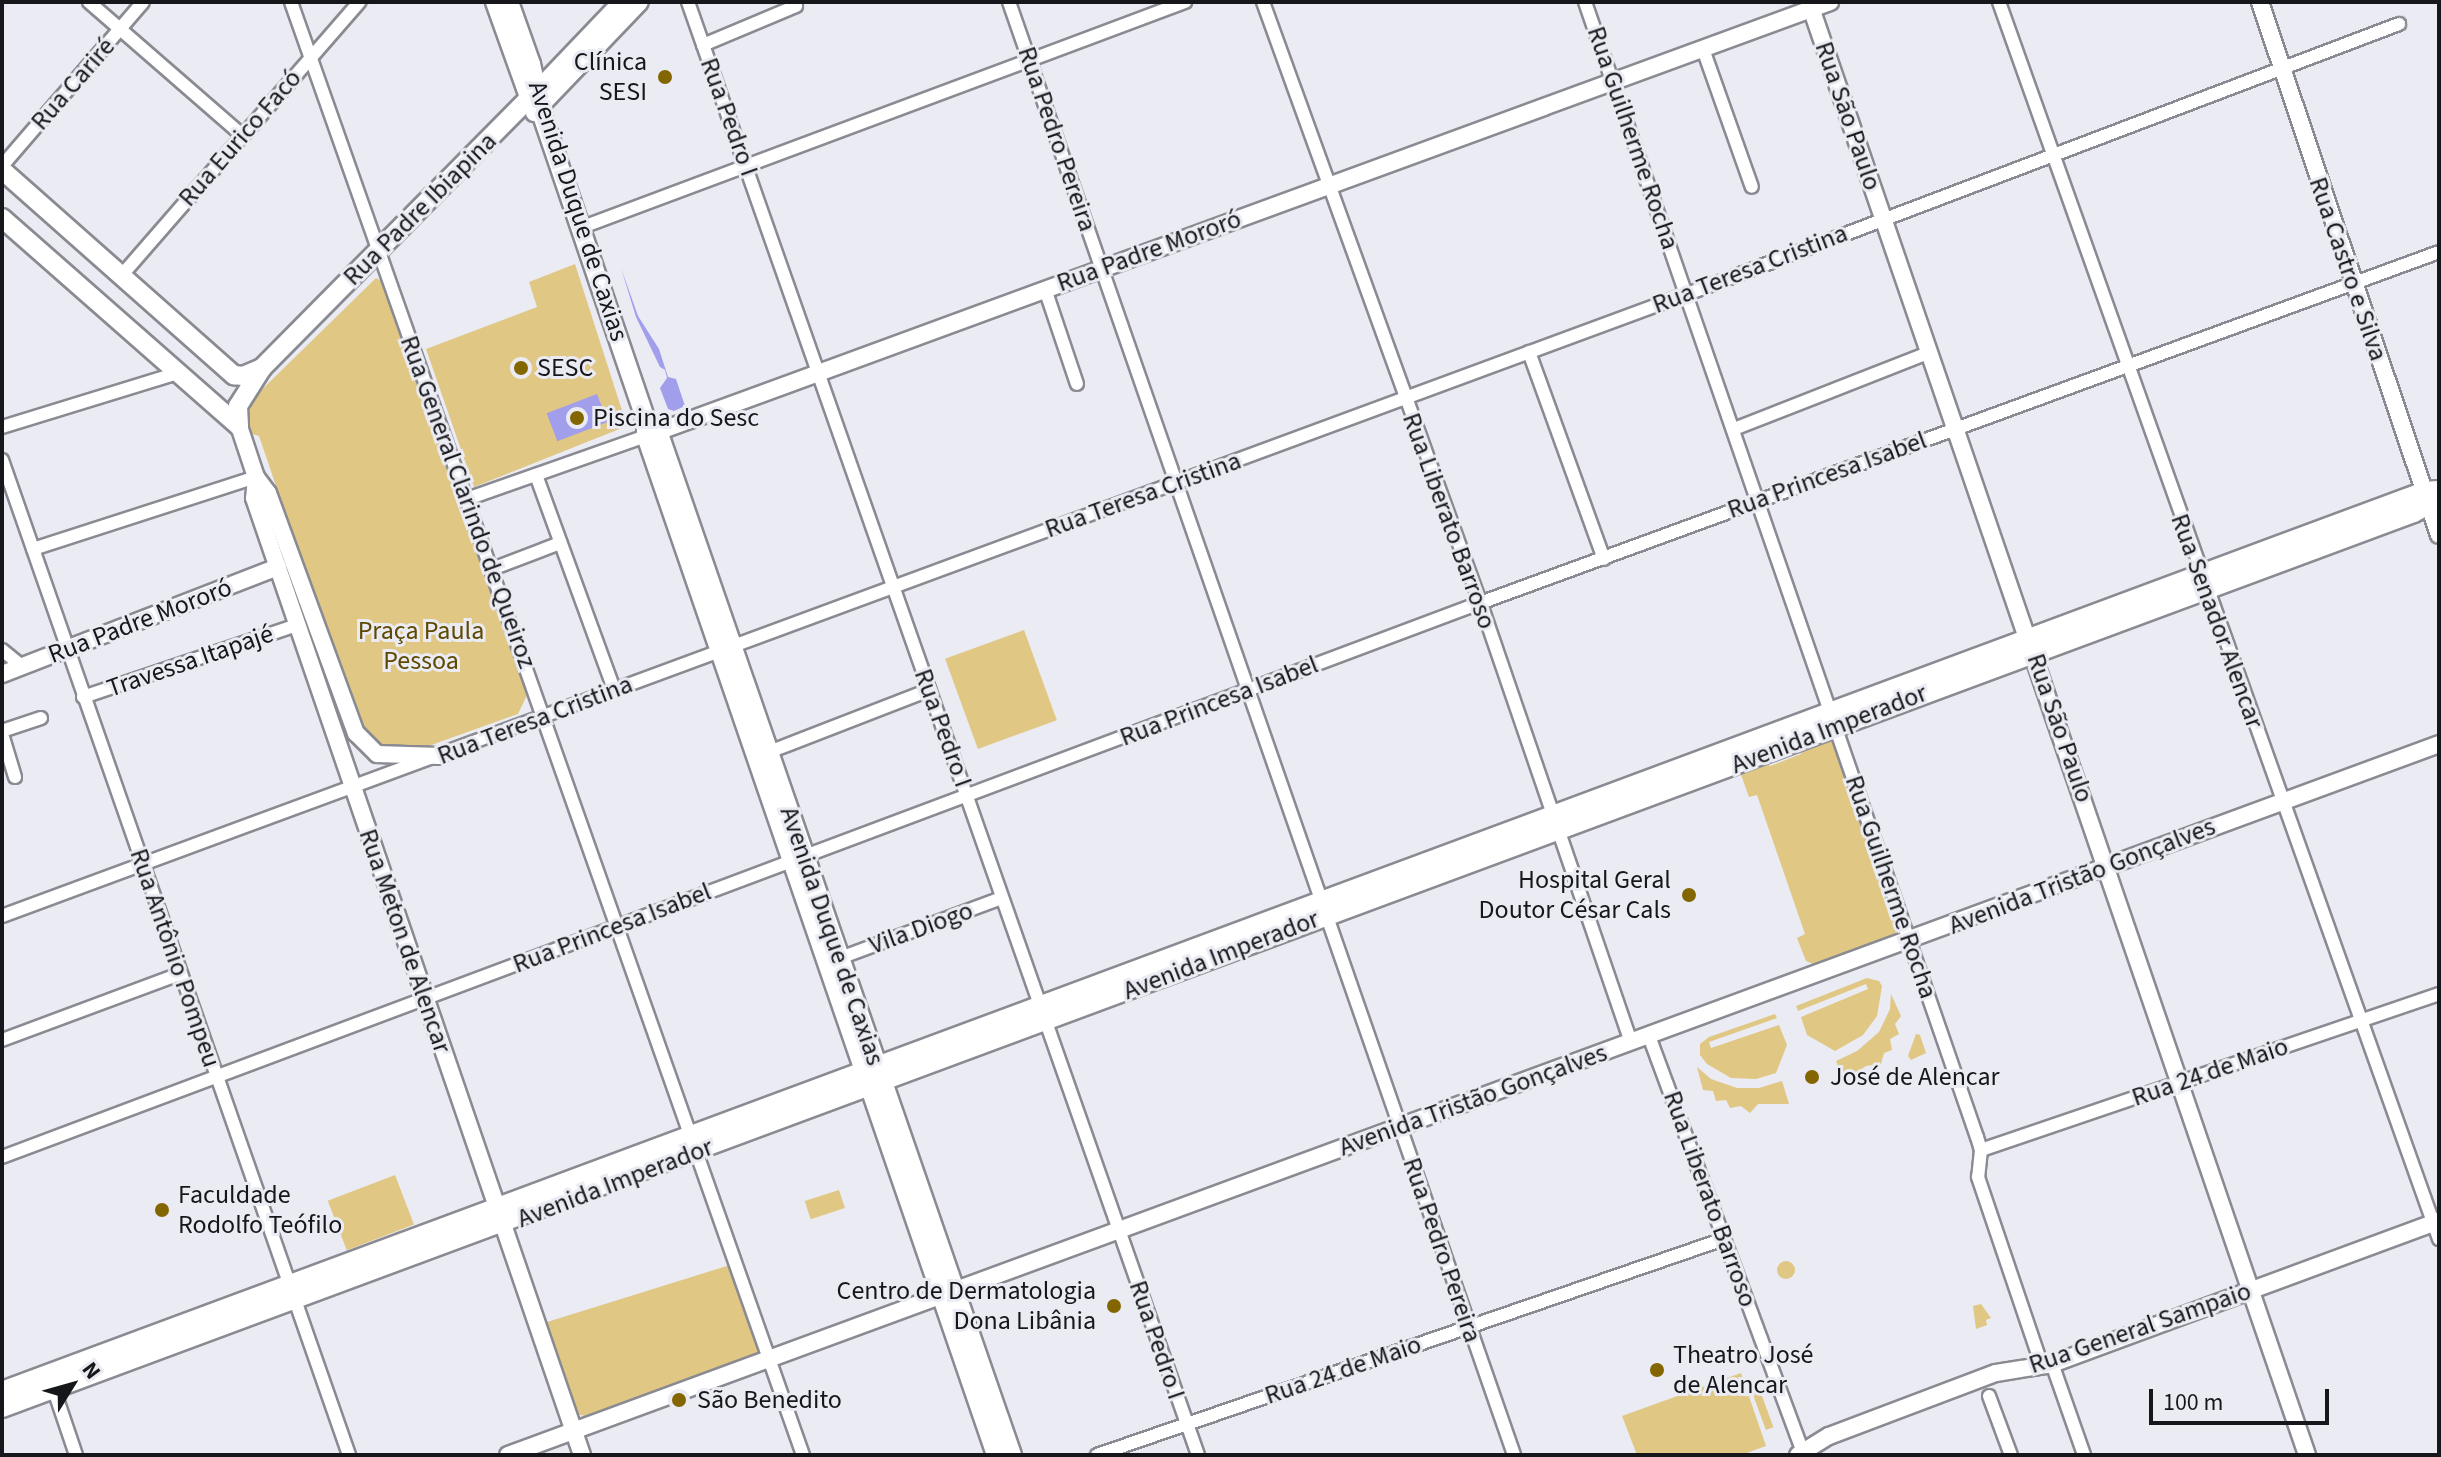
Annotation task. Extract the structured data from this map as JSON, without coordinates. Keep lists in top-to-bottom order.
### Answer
{
  "streets": {
    "main road": ["Rua Padre Ibiapina", "Avenida Duque de Caxias", "Avenida Imperador"],
    "street": [
      "Rua Cariré",
      "Rua São Paulo",
      "Rua Pedro I",
      "Rua Eurico Facó",
      "Rua Guilherme Rocha",
      "Rua Pedro Pereira",
      "Rua Padre Mororó",
      "Rua Teresa Cristina",
      "Rua Castro e Silva",
      "Rua Princesa Isabel",
      "Rua General Clarindo de Queiroz",
      "Rua Liberato Barroso",
      "Rua Senador Alencar",
      "Travessa Itapajé",
      "Avenida Tristão Gonçalves",
      "Vila Diogo",
      "Rua Meton de Alencar",
      "Rua Antônio Pompeu",
      "Rua 24 de Maio",
      "Rua General Sampaio"
    ]
  },
  "crossings": [
    ["Rua São Paulo", "Rua Padre Mororó"],
    ["Rua São Paulo", "Rua Teresa Cristina"],
    ["Rua São Paulo", "Rua Princesa Isabel"],
    ["Rua São Paulo", "Avenida Imperador"],
    ["Rua São Paulo", "Avenida Tristão Gonçalves"],
    ["Rua São Paulo", "Rua 24 de Maio"],
    ["Rua São Paulo", "Rua General Sampaio"],
    ["Rua Pedro I", "Rua Padre Mororó"],
    ["Rua Pedro I", "Rua Teresa Cristina"],
    ["Rua Pedro I", "Rua Princesa Isabel"],
    ["Rua Pedro I", "Avenida Imperador"],
    ["Rua Pedro I", "Avenida Tristão Gonçalves"],
    ["Rua Pedro I", "Vila Diogo"],
    ["Rua Pedro I", "Rua 24 de Maio"],
    ["Rua Eurico Facó", "Rua General Clarindo de Queiroz"],
    ["Rua Guilherme Rocha", "Rua Padre Mororó"],
    ["Rua Guilherme Rocha", "Rua Teresa Cristina"],
    ["Rua Guilherme Rocha", "Rua Princesa Isabel"],
    ["Rua Guilherme Rocha", "Avenida Imperador"],
    ["Rua Guilherme Rocha", "Avenida Tristão Gonçalves"],
    ["Rua Guilherme Rocha", "Rua 24 de Maio"],
    ["Rua Guilherme Rocha", "Rua General Sampaio"],
    ["Rua Pedro Pereira", "Rua Padre Mororó"],
    ["Rua Pedro Pereira", "Rua Teresa Cristina"],
    ["Rua Pedro Pereira", "Rua Princesa Isabel"],
    ["Rua Pedro Pereira", "Avenida Imperador"],
    ["Rua Pedro Pereira", "Avenida Tristão Gonçalves"],
    ["Rua Pedro Pereira", "Rua 24 de Maio"],
    ["Rua Padre Ibiapina", "Avenida Duque de Caxias"],
    ["Rua Padre Ibiapina", "Rua General Clarindo de Queiroz"],
    ["Rua Padre Ibiapina", "Rua Meton de Alencar"],
    ["Avenida Duque de Caxias", "Rua Padre Mororó"],
    ["Avenida Duque de Caxias", "Rua Teresa Cristina"],
    ["Avenida Duque de Caxias", "Rua Princesa Isabel"],
    ["Avenida Duque de Caxias", "Avenida Imperador"],
    ["Avenida Duque de Caxias", "Avenida Tristão Gonçalves"],
    ["Avenida Duque de Caxias", "Vila Diogo"],
    ["Rua Padre Mororó", "Rua General Clarindo de Queiroz"],
    ["Rua Padre Mororó", "Rua Liberato Barroso"],
    ["Rua Padre Mororó", "Rua Meton de Alencar"],
    ["Rua Padre Mororó", "Rua Antônio Pompeu"],
    ["Rua Teresa Cristina", "Rua Castro e Silva"],
    ["Rua Teresa Cristina", "Rua General Clarindo de Queiroz"],
    ["Rua Teresa Cristina", "Rua Liberato Barroso"],
    ["Rua Teresa Cristina", "Rua Senador Alencar"],
    ["Rua Teresa Cristina", "Rua Meton de Alencar"],
    ["Rua Teresa Cristina", "Rua Antônio Pompeu"],
    ["Rua Castro e Silva", "Rua Princesa Isabel"],
    ["Rua Castro e Silva", "Avenida Imperador"],
    ["Rua Princesa Isabel", "Rua General Clarindo de Queiroz"],
    ["Rua Princesa Isabel", "Rua Liberato Barroso"],
    ["Rua Princesa Isabel", "Rua Senador Alencar"],
    ["Rua Princesa Isabel", "Rua Meton de Alencar"],
    ["Rua Princesa Isabel", "Rua Antônio Pompeu"],
    ["Rua General Clarindo de Queiroz", "Avenida Imperador"],
    ["Rua General Clarindo de Queiroz", "Avenida Tristão Gonçalves"],
    ["Rua Liberato Barroso", "Avenida Imperador"],
    ["Rua Liberato Barroso", "Avenida Tristão Gonçalves"],
    ["Rua Liberato Barroso", "Rua 24 de Maio"],
    ["Rua Liberato Barroso", "Rua General Sampaio"],
    ["Rua Senador Alencar", "Avenida Imperador"],
    ["Rua Senador Alencar", "Avenida Tristão Gonçalves"],
    ["Rua Senador Alencar", "Rua 24 de Maio"],
    ["Rua Senador Alencar", "Rua General Sampaio"],
    ["Travessa Itapajé", "Rua Meton de Alencar"],
    ["Travessa Itapajé", "Rua Antônio Pompeu"],
    ["Avenida Imperador", "Rua Meton de Alencar"],
    ["Avenida Imperador", "Rua Antônio Pompeu"],
    ["Avenida Tristão Gonçalves", "Rua Meton de Alencar"]
  ],
  "parks": ["Praça Paula Pessoa"],
  "places": [
    "Clínica SESI",
    "SESC",
    "Piscina do Sesc",
    "Hospital Geral Doutor César Cals",
    "José de Alencar",
    "Faculdade Rodolfo Teófilo",
    "Centro de Dermatologia Dona Libânia",
    "Theatro José de Alencar",
    "São Benedito"
  ],
  "scale_bar": "100 m",
  "north": "top right"
}
